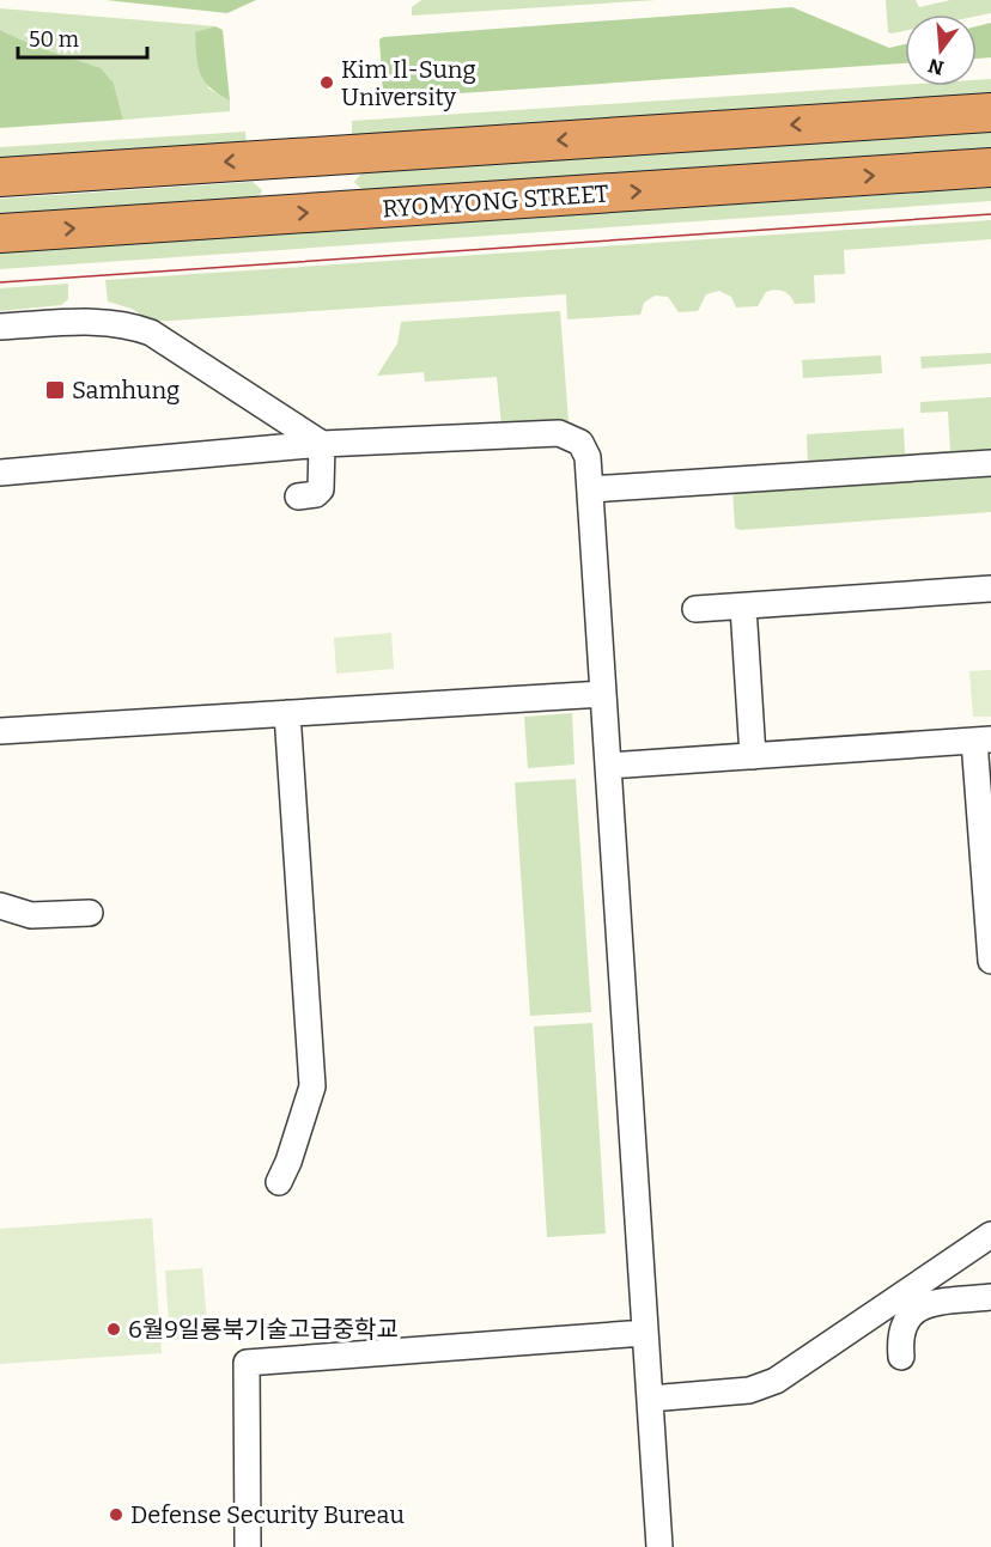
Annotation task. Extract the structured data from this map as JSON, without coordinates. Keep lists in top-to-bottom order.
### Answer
{
  "streets": {
    "highway": ["RYOMYONG STREET"]
  },
  "places": {
    "other": ["Kim Il-Sung University", "6월9일룡북기술고급중학교", "Defense Security Bureau"],
    "transit": ["Samhung"]
  },
  "scale_bar": "50 m",
  "north": "bottom"
}
